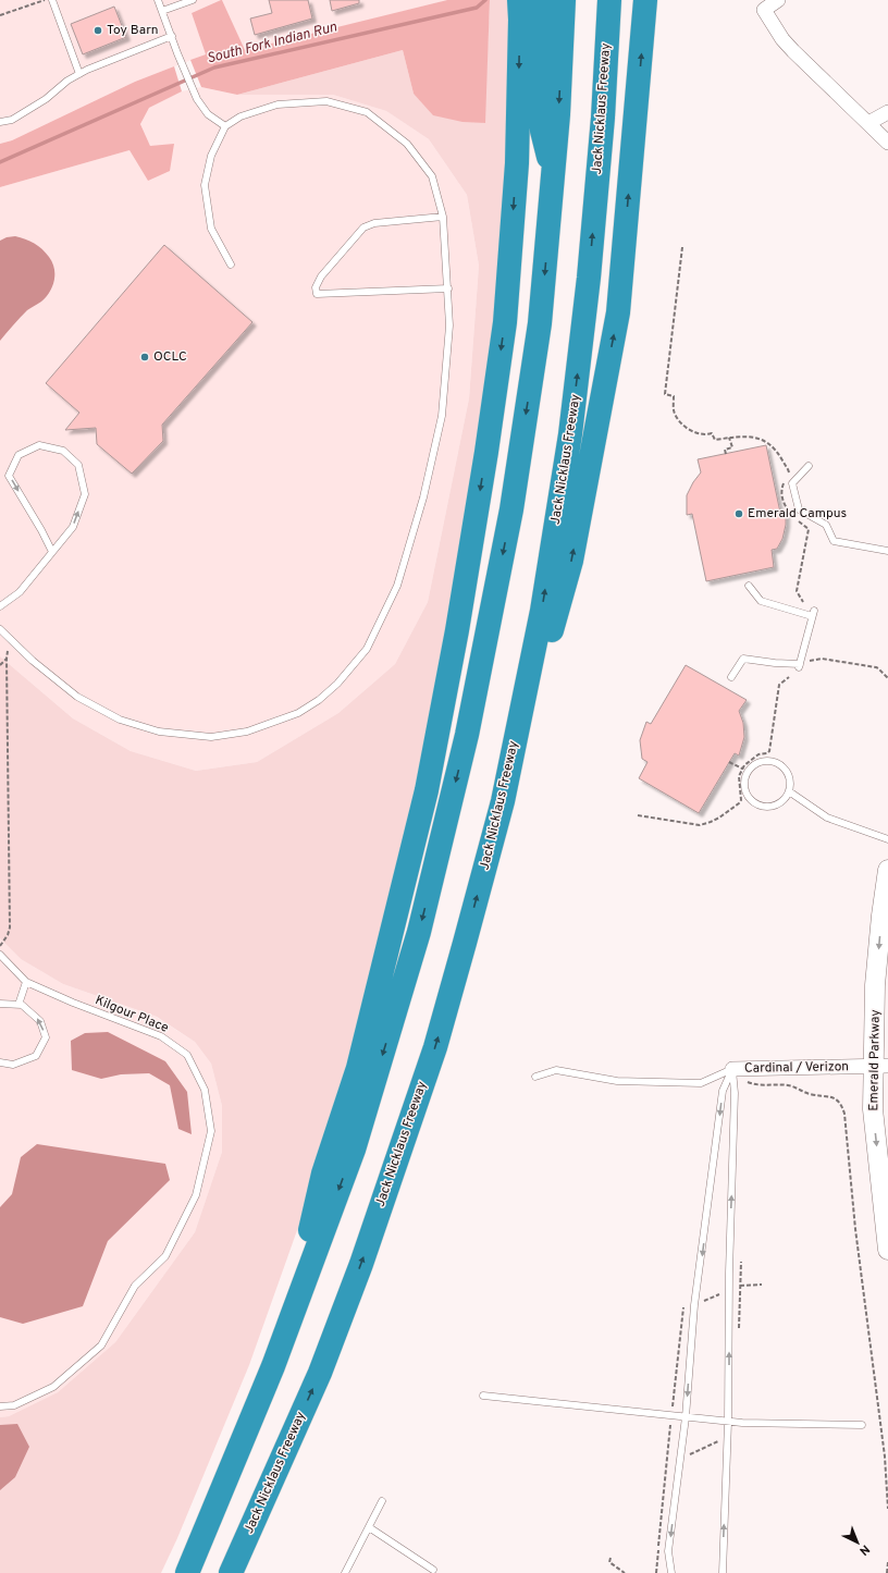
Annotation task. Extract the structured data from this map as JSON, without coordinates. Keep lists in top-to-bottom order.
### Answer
{
  "streets": {
    "highway": ["Jack Nicklaus Freeway"],
    "main road": ["Emerald Parkway"],
    "street": ["Cardinal / Verizon"],
    "lane": ["Kilgour Place"]
  },
  "crossings": [
    ["Emerald Parkway", "Cardinal / Verizon"]
  ],
  "one_way": ["Emerald Parkway"],
  "water": ["South Fork Indian Run"],
  "places": ["Toy Barn", "OCLC", "Emerald Campus"],
  "north": "bottom right"
}
